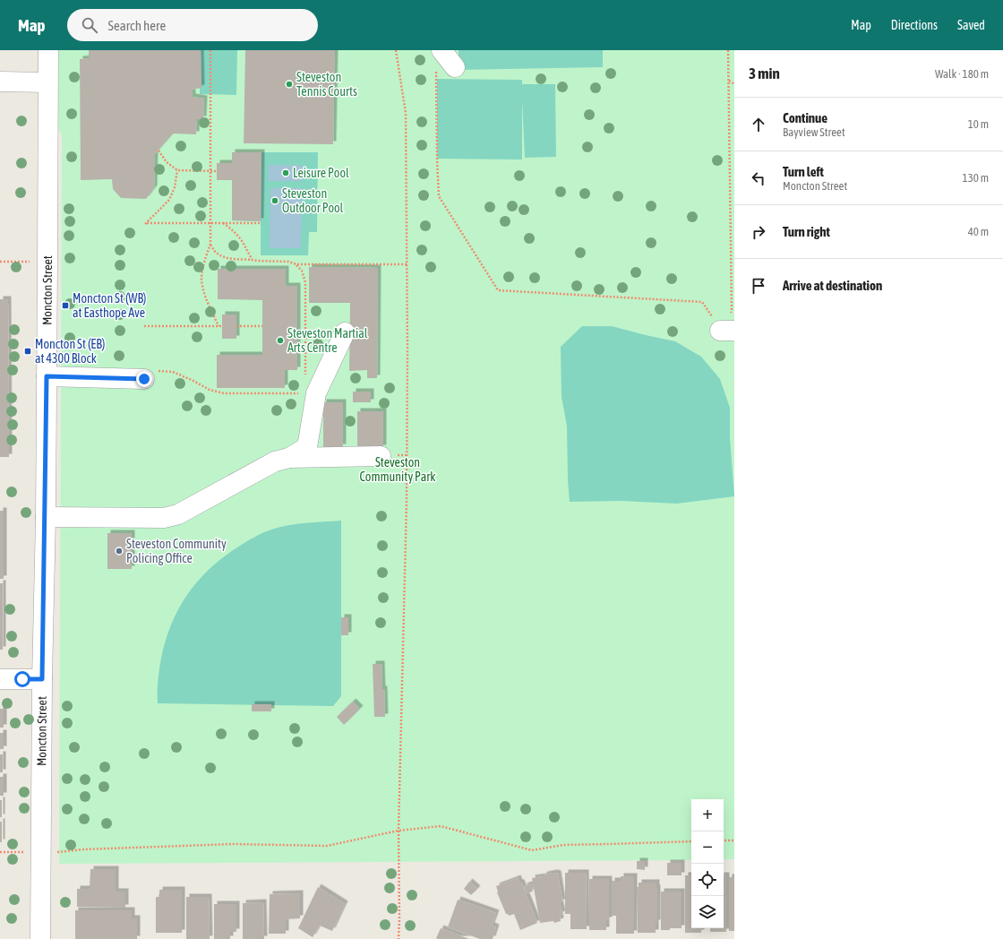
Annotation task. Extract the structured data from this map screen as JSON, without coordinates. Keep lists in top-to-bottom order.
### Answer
{
  "streets": {
    "street": ["Moncton Street"]
  },
  "parks": ["Steveston Community Park"],
  "places": {
    "other": [
      "Steveston Tennis Courts",
      "Leisure Pool",
      "Steveston Outdoor Pool",
      "Steveston Martial Arts Centre",
      "Steveston Community Policing Office"
    ],
    "transit": ["Moncton St (WB) at Easthope Ave", "Moncton St (EB) at 4300 Block"]
  },
  "page": {
    "header": "Map",
    "search": "Search here",
    "nav": ["Map", "Directions", "Saved"],
    "heading": ["3 min", "Walk · 180 m"],
    "list": [
      ["Continue", "Bayview Street", "10 m"],
      ["Turn left", "Moncton Street", "130 m"],
      ["Turn right", "40 m"],
      "Arrive at destination"
    ],
    "map_buttons": ["+", "−"]
  }
}
